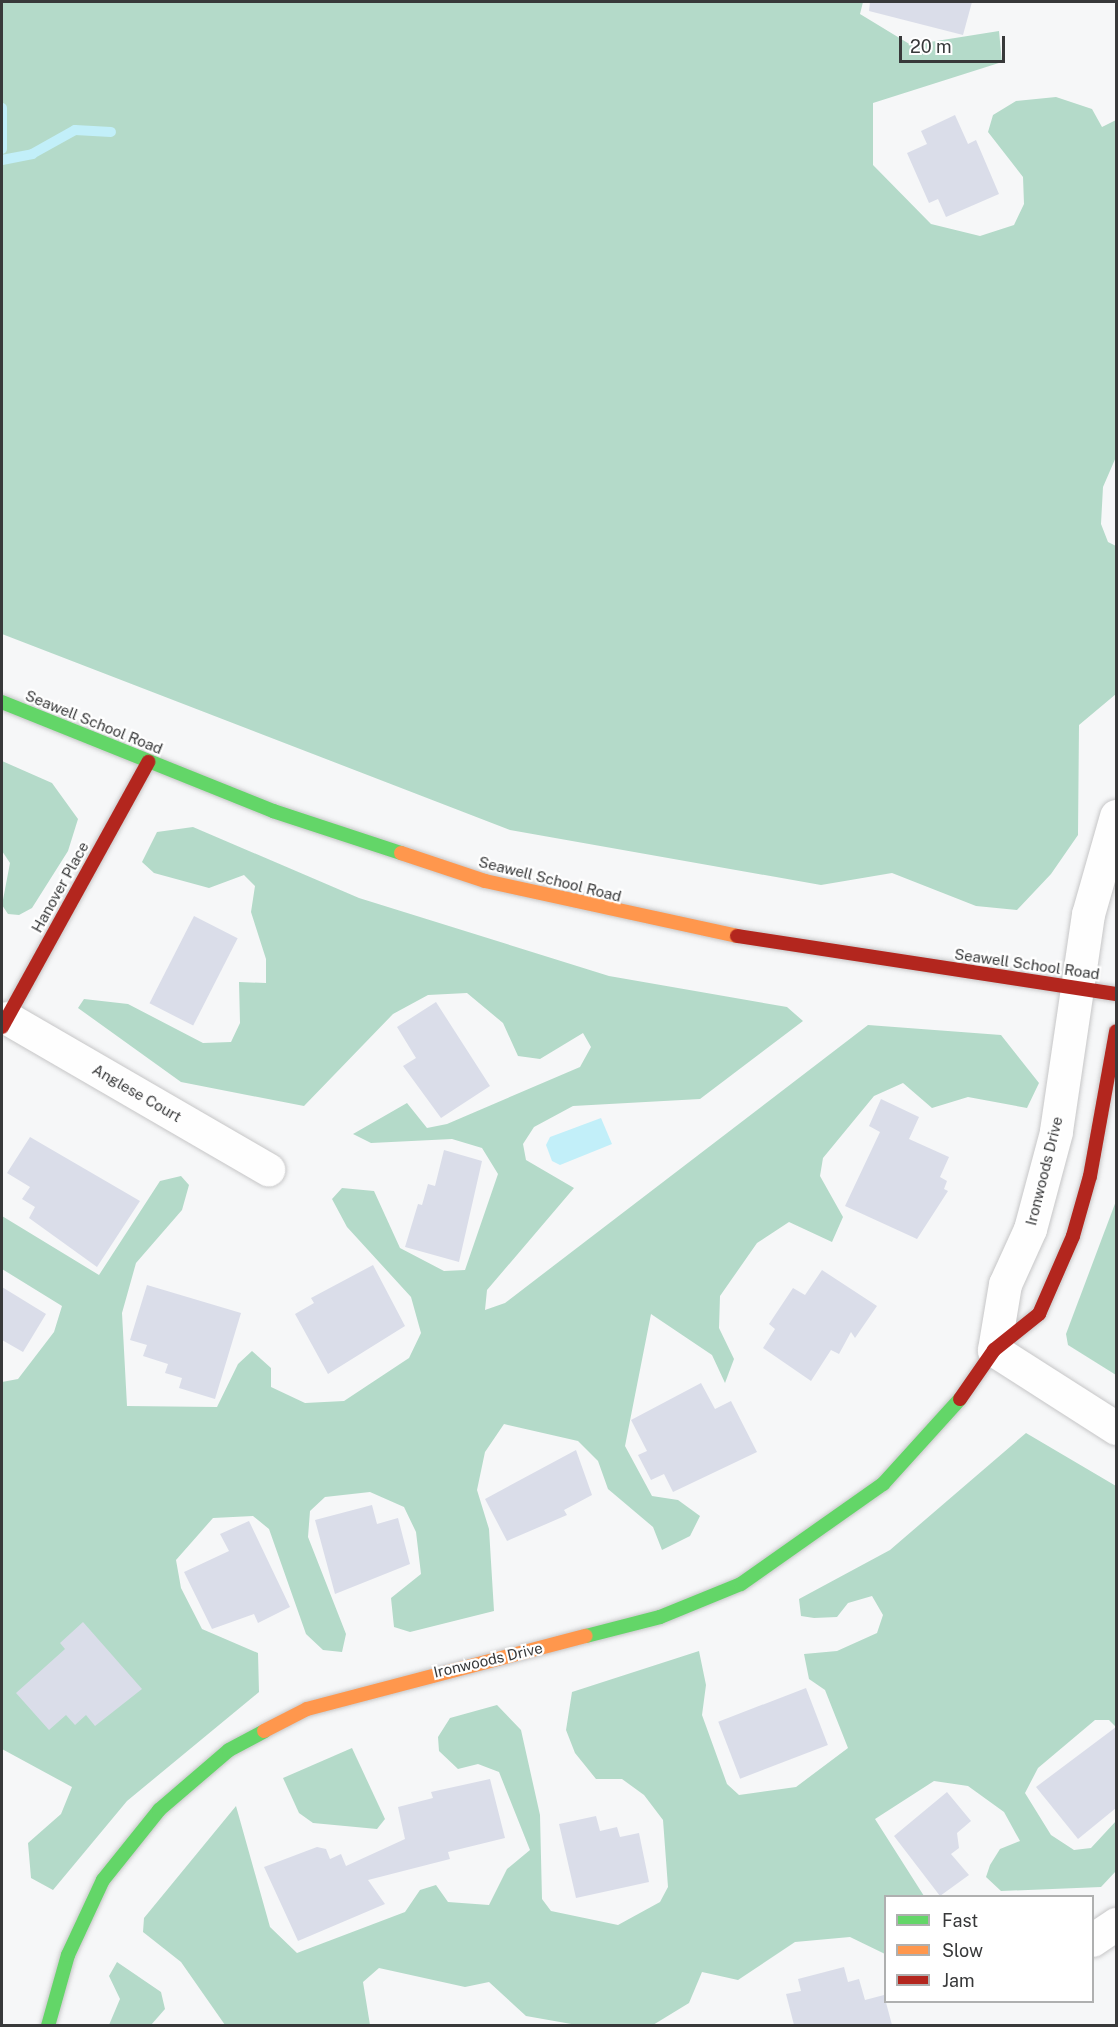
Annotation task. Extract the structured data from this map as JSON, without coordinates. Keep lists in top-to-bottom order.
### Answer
{
  "streets": {
    "street": [
      "Seawell School Road",
      "Hanover Place",
      "Anglese Court",
      "Ironwoods Drive"
    ]
  },
  "crossings": [
    ["Seawell School Road", "Hanover Place"],
    ["Seawell School Road", "Ironwoods Drive"],
    ["Hanover Place", "Anglese Court"]
  ],
  "legend": ["Fast", "Slow", "Jam"],
  "scale_bar": "20 m"
}
